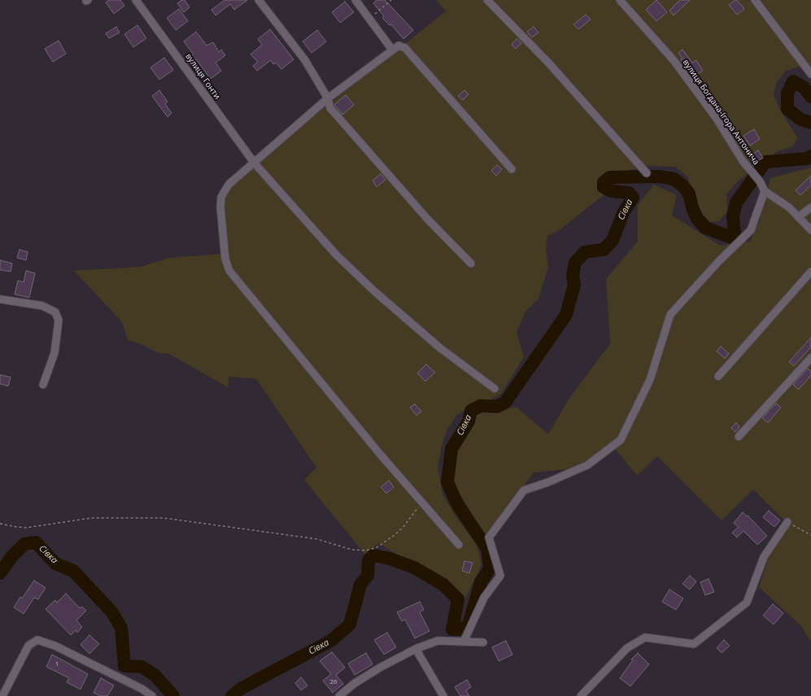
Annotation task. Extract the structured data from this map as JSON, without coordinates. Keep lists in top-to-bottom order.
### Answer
{
  "streets": {
    "street": ["вулиця Гонти", "вулиця Богдана-Ігора Антонича"]
  },
  "water": ["Сівка"],
  "house_numbers": ["1", "26"]
}
